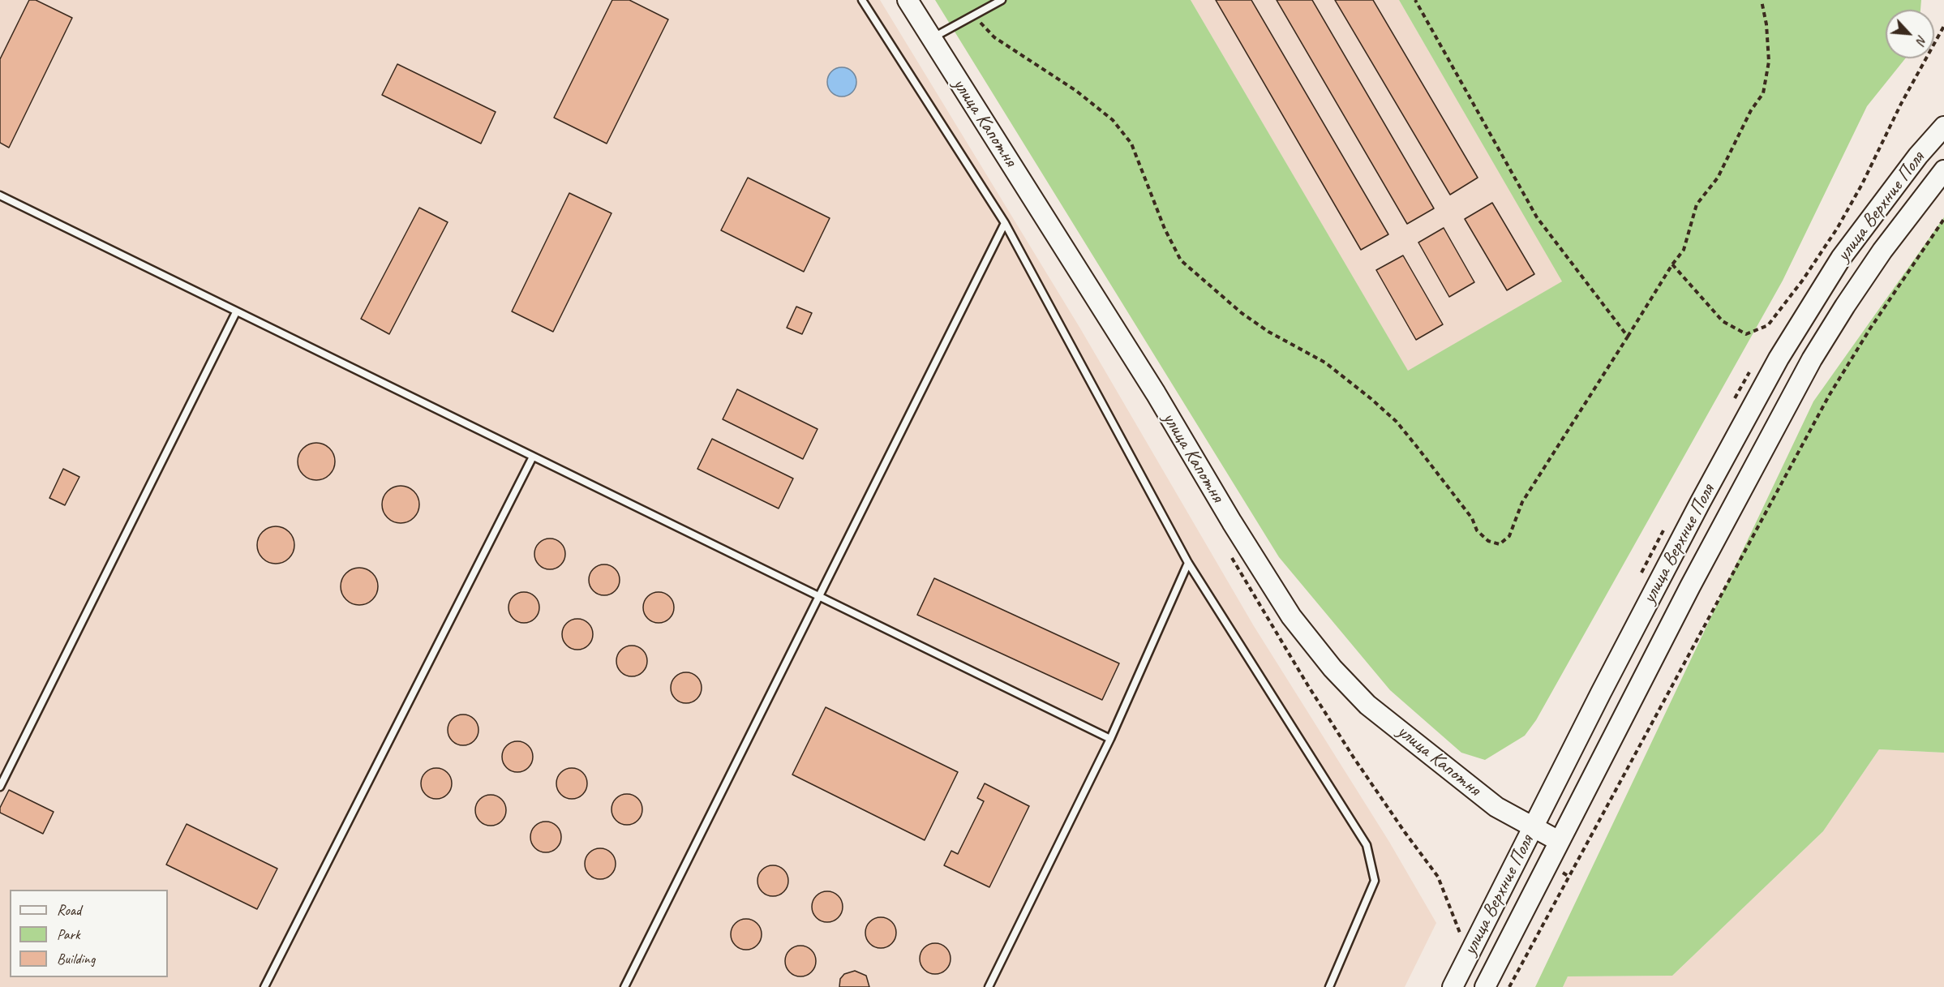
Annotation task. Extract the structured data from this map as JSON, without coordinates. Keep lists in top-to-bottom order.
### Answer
{
  "streets": {
    "main road": ["улица Капотня", "улица Верхние Поля"]
  },
  "crossings": [
    ["улица Капотня", "улица Верхние Поля"]
  ],
  "legend": ["Road", "Park", "Building"],
  "north": "bottom right"
}
